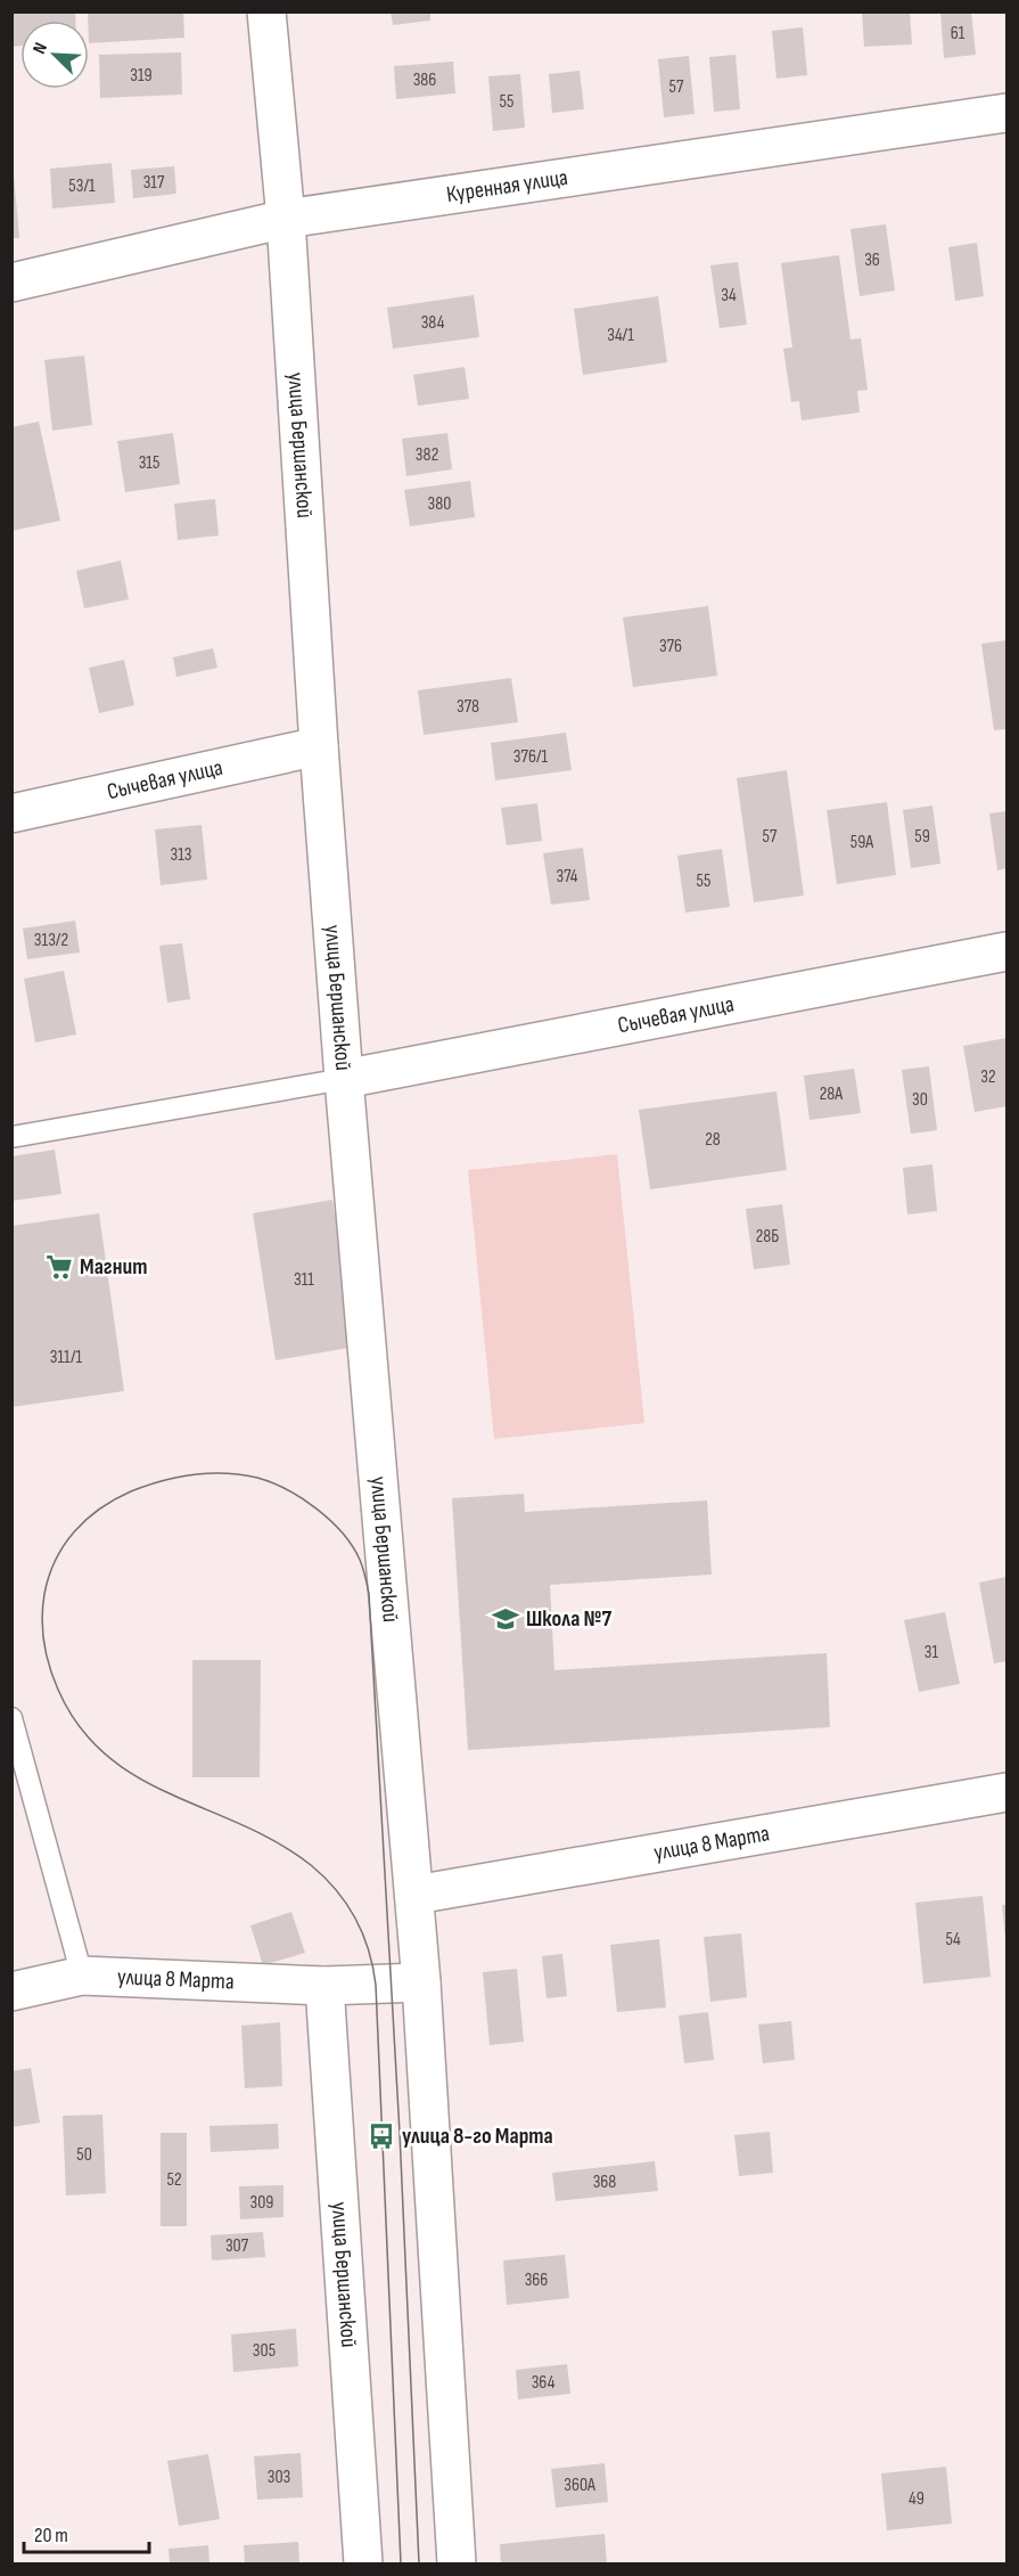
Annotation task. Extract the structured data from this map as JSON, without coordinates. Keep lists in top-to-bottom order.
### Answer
{
  "streets": {
    "street": [
      "Куренная улица",
      "улица Бершанской",
      "Сычевая улица",
      "улица 8 Марта"
    ]
  },
  "crossings": [
    ["Куренная улица", "улица Бершанской"],
    ["улица Бершанской", "Сычевая улица"],
    ["улица Бершанской", "улица 8 Марта"]
  ],
  "places": {
    "supermarket": ["Магнит"],
    "school or university": ["Школа №7"],
    "bus stop": ["улица 8-го Марта"]
  },
  "house_numbers": [
    "61",
    "319",
    "386",
    "57",
    "55",
    "317",
    "53/1",
    "36",
    "34",
    "384",
    "34/1",
    "382",
    "315",
    "380",
    "376",
    "378",
    "376/1",
    "57",
    "59",
    "59А",
    "313",
    "374",
    "55",
    "313/2",
    "32",
    "28А",
    "30",
    "28",
    "28Б",
    "311",
    "311/1",
    "31",
    "54",
    "50",
    "52",
    "368",
    "309",
    "307",
    "366",
    "305",
    "364",
    "303",
    "360А",
    "49"
  ],
  "scale_bar": "20 m",
  "north": "top left"
}
